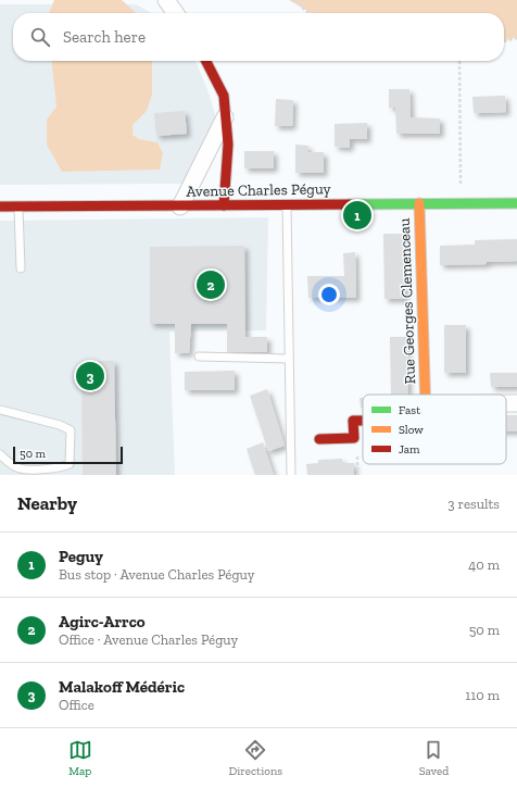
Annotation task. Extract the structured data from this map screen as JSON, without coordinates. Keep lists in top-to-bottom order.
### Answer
{
  "streets": {
    "street": ["Avenue Charles Péguy", "Rue Georges Clemenceau"]
  },
  "crossings": [
    ["Avenue Charles Péguy", "Rue Georges Clemenceau"]
  ],
  "legend": ["Fast", "Slow", "Jam"],
  "scale_bar": "50 m",
  "page": {
    "search": "Search here",
    "pins": ["1", "2", "3"],
    "scale": "50 m",
    "heading": ["Nearby", "3 results"],
    "list": [
      {
        "mark": "1",
        "name": "Peguy",
        "note": "Bus stop · Avenue Charles Péguy",
        "value": "40 m"
      },
      {
        "mark": "2",
        "name": "Agirc-Arrco",
        "note": "Office · Avenue Charles Péguy",
        "value": "50 m"
      },
      {
        "mark": "3",
        "name": "Malakoff Médéric",
        "note": "Office",
        "value": "110 m"
      }
    ],
    "nav": ["Map", "Directions", "Saved"]
  }
}
